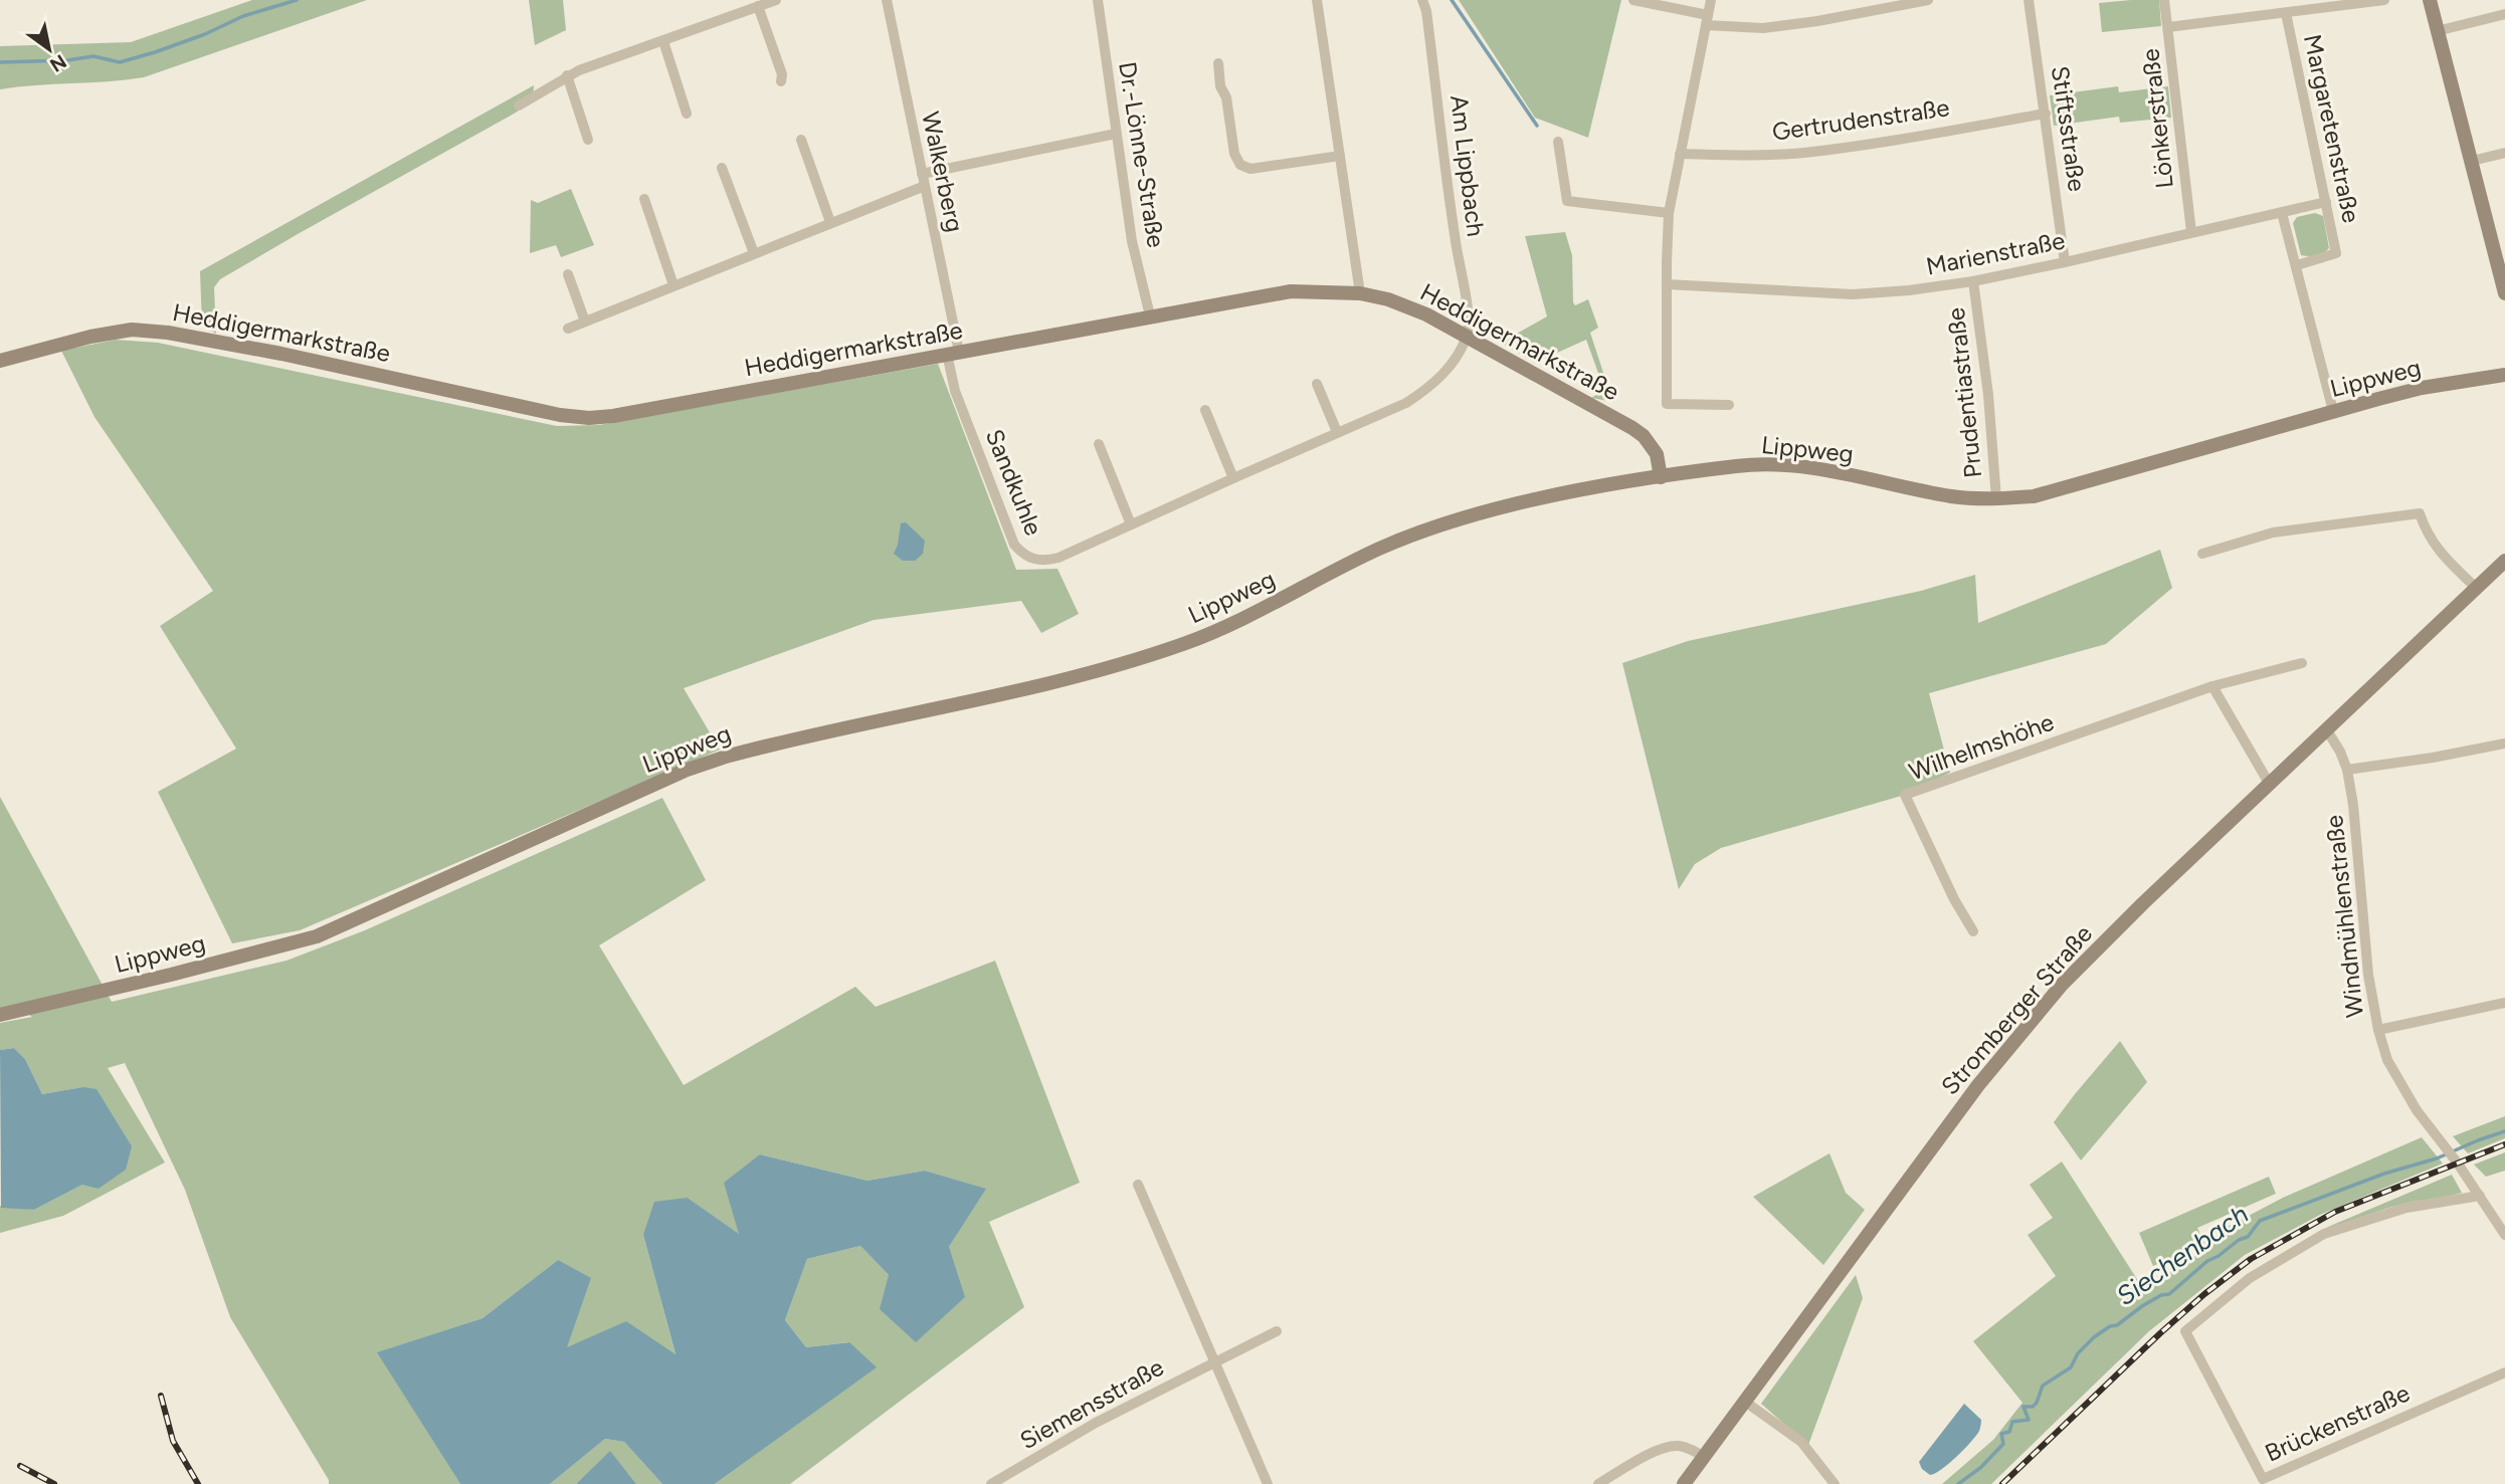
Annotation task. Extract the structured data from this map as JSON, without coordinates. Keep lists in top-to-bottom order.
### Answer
{
  "streets": {
    "street": [
      "Lönkerstraße",
      "Gertrudenstraße",
      "Stiftsstraße",
      "Margaretenstraße",
      "Dr.-Lönne-Straße",
      "Am Lippbach",
      "Walkerberg",
      "Marienstraße",
      "Heddigermarkstraße",
      "Lippweg",
      "Prudentiastraße",
      "Sandkuhle",
      "Wilhelmshöhe",
      "Windmühlenstraße",
      "Stromberger Straße",
      "Siemensstraße",
      "Brückenstraße"
    ]
  },
  "crossings": [
    ["Lönkerstraße", "Marienstraße"],
    ["Gertrudenstraße", "Stiftsstraße"],
    ["Stiftsstraße", "Marienstraße"],
    ["Margaretenstraße", "Marienstraße"],
    ["Dr.-Lönne-Straße", "Heddigermarkstraße"],
    ["Am Lippbach", "Heddigermarkstraße"],
    ["Am Lippbach", "Sandkuhle"],
    ["Walkerberg", "Heddigermarkstraße"],
    ["Walkerberg", "Sandkuhle"],
    ["Marienstraße", "Prudentiastraße"],
    ["Heddigermarkstraße", "Lippweg"],
    ["Heddigermarkstraße", "Sandkuhle"],
    ["Lippweg", "Prudentiastraße"],
    ["Windmühlenstraße", "Stromberger Straße"],
    ["Windmühlenstraße", "Brückenstraße"]
  ],
  "water": ["Siechenbach"],
  "north": "bottom right"
}
